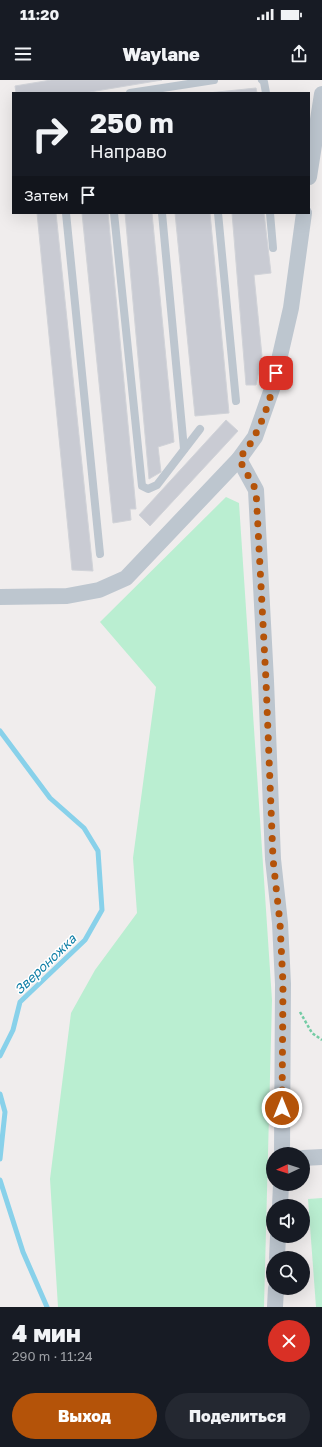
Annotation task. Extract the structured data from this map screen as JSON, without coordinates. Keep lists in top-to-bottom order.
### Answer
{
  "water": ["Звероножка"],
  "north": "left",
  "page": {
    "status": "11:20",
    "header": "Waylane",
    "turn": ["250 m", "Направо"],
    "then": "Затем",
    "heading": ["4 мин", "290 m · 11:24"],
    "buttons": ["Выход", "Поделиться"]
  }
}
